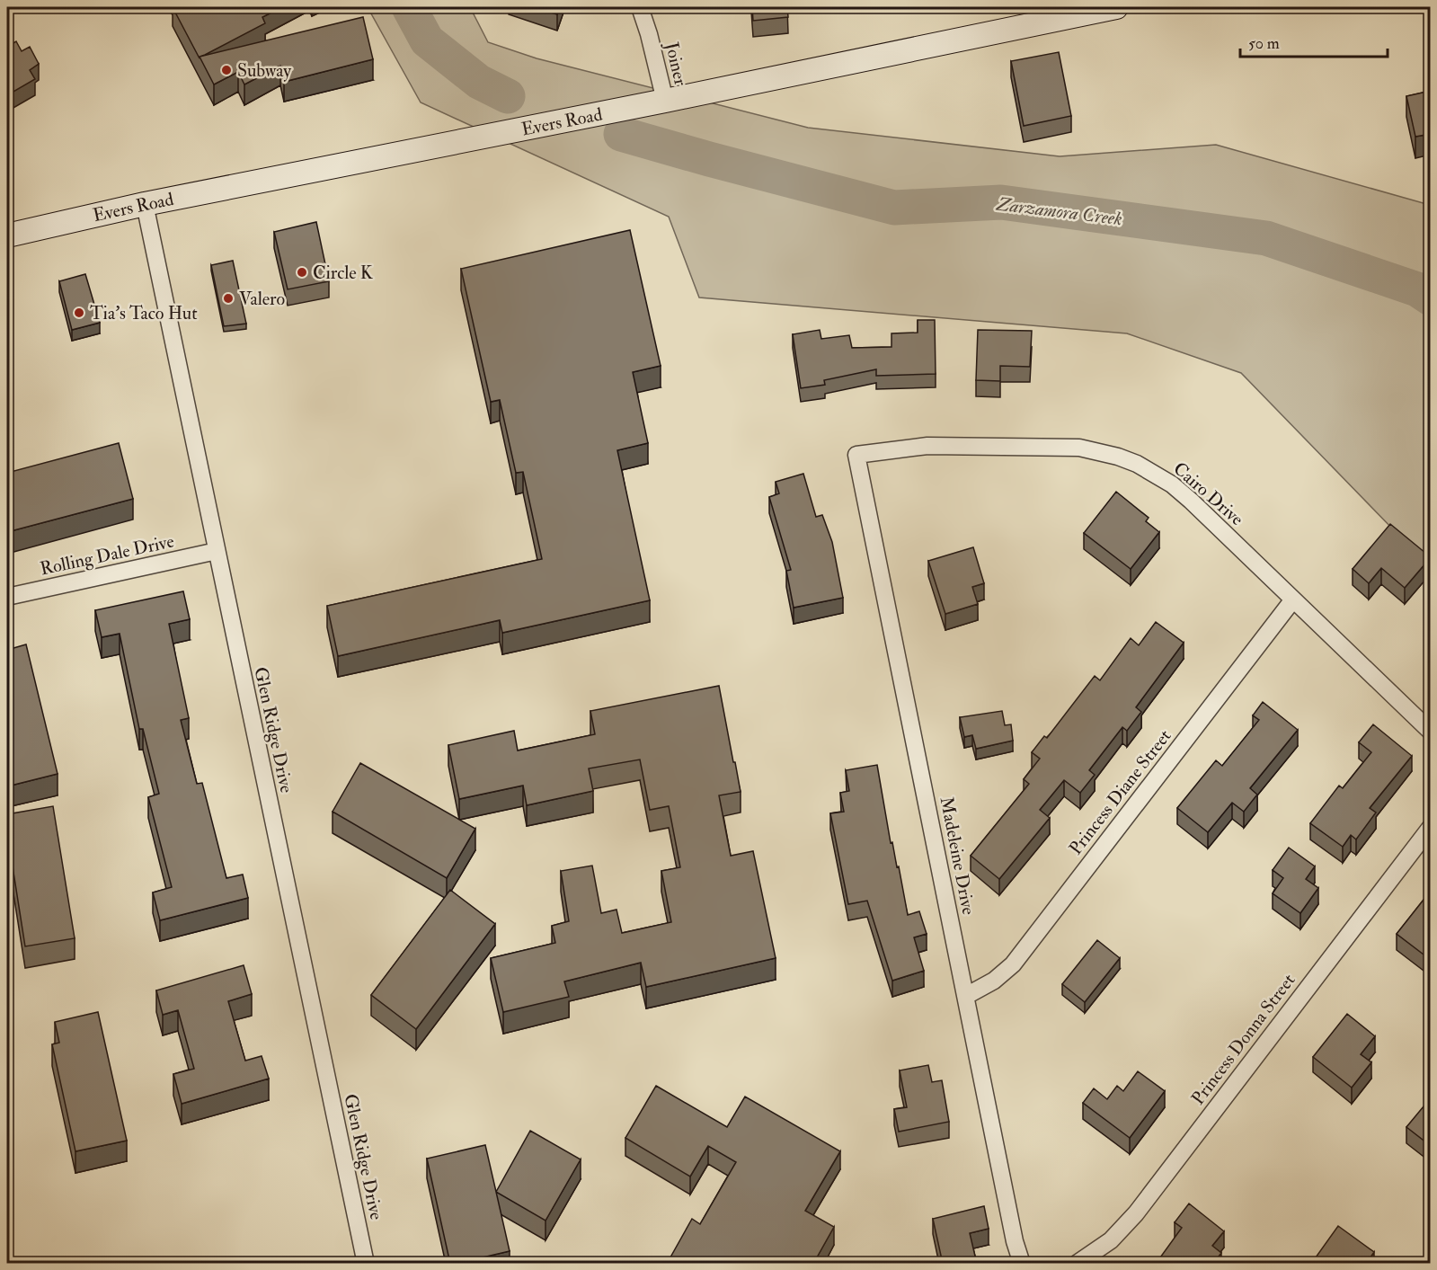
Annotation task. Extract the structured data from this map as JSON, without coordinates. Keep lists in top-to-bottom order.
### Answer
{
  "streets": {
    "main road": ["Evers Road"],
    "street": [
      "Joiner",
      "Cairo Drive",
      "Rolling Dale Drive",
      "Glen Ridge Drive",
      "Princess Diane Street",
      "Madeleine Drive",
      "Princess Donna Street"
    ]
  },
  "crossings": [
    ["Joiner", "Evers Road"],
    ["Evers Road", "Glen Ridge Drive"],
    ["Cairo Drive", "Princess Diane Street"],
    ["Cairo Drive", "Madeleine Drive"],
    ["Rolling Dale Drive", "Glen Ridge Drive"],
    ["Princess Diane Street", "Madeleine Drive"]
  ],
  "water": ["Zarzamora Creek"],
  "places": [
    "Subway",
    "Circle K",
    "Valero",
    "Tia's Taco Hut"
  ],
  "scale_bar": "50 m"
}
